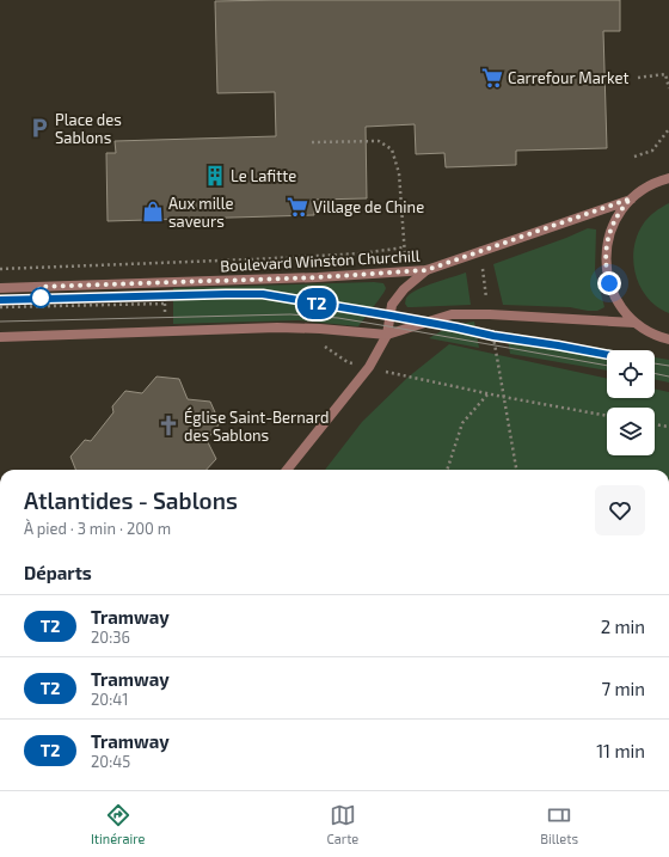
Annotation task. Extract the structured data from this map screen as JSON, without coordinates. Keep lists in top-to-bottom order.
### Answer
{
  "streets": {
    "street": ["Boulevard Winston Churchill"]
  },
  "places": {
    "supermarket": ["Carrefour Market", "Village de Chine"],
    "parking": ["Place des Sablons"],
    "building": ["Le Lafitte"],
    "shop": ["Aux mille saveurs"],
    "church": ["Église Saint-Bernard des Sablons"]
  },
  "lines": ["tram line T2"],
  "page": {
    "on_map": "T2",
    "heading": [
      ["Atlantides - Sablons", "À pied · 3 min · 200 m"],
      "Départs"
    ],
    "list": [
      {
        "mark": "T2",
        "name": "Tramway",
        "note": "20:36",
        "value": "2 min"
      },
      {
        "mark": "T2",
        "name": "Tramway",
        "note": "20:41",
        "value": "7 min"
      },
      {
        "mark": "T2",
        "name": "Tramway",
        "note": "20:45",
        "value": "11 min"
      }
    ],
    "tabs": ["Itinéraire", "Carte", "Billets"]
  }
}
